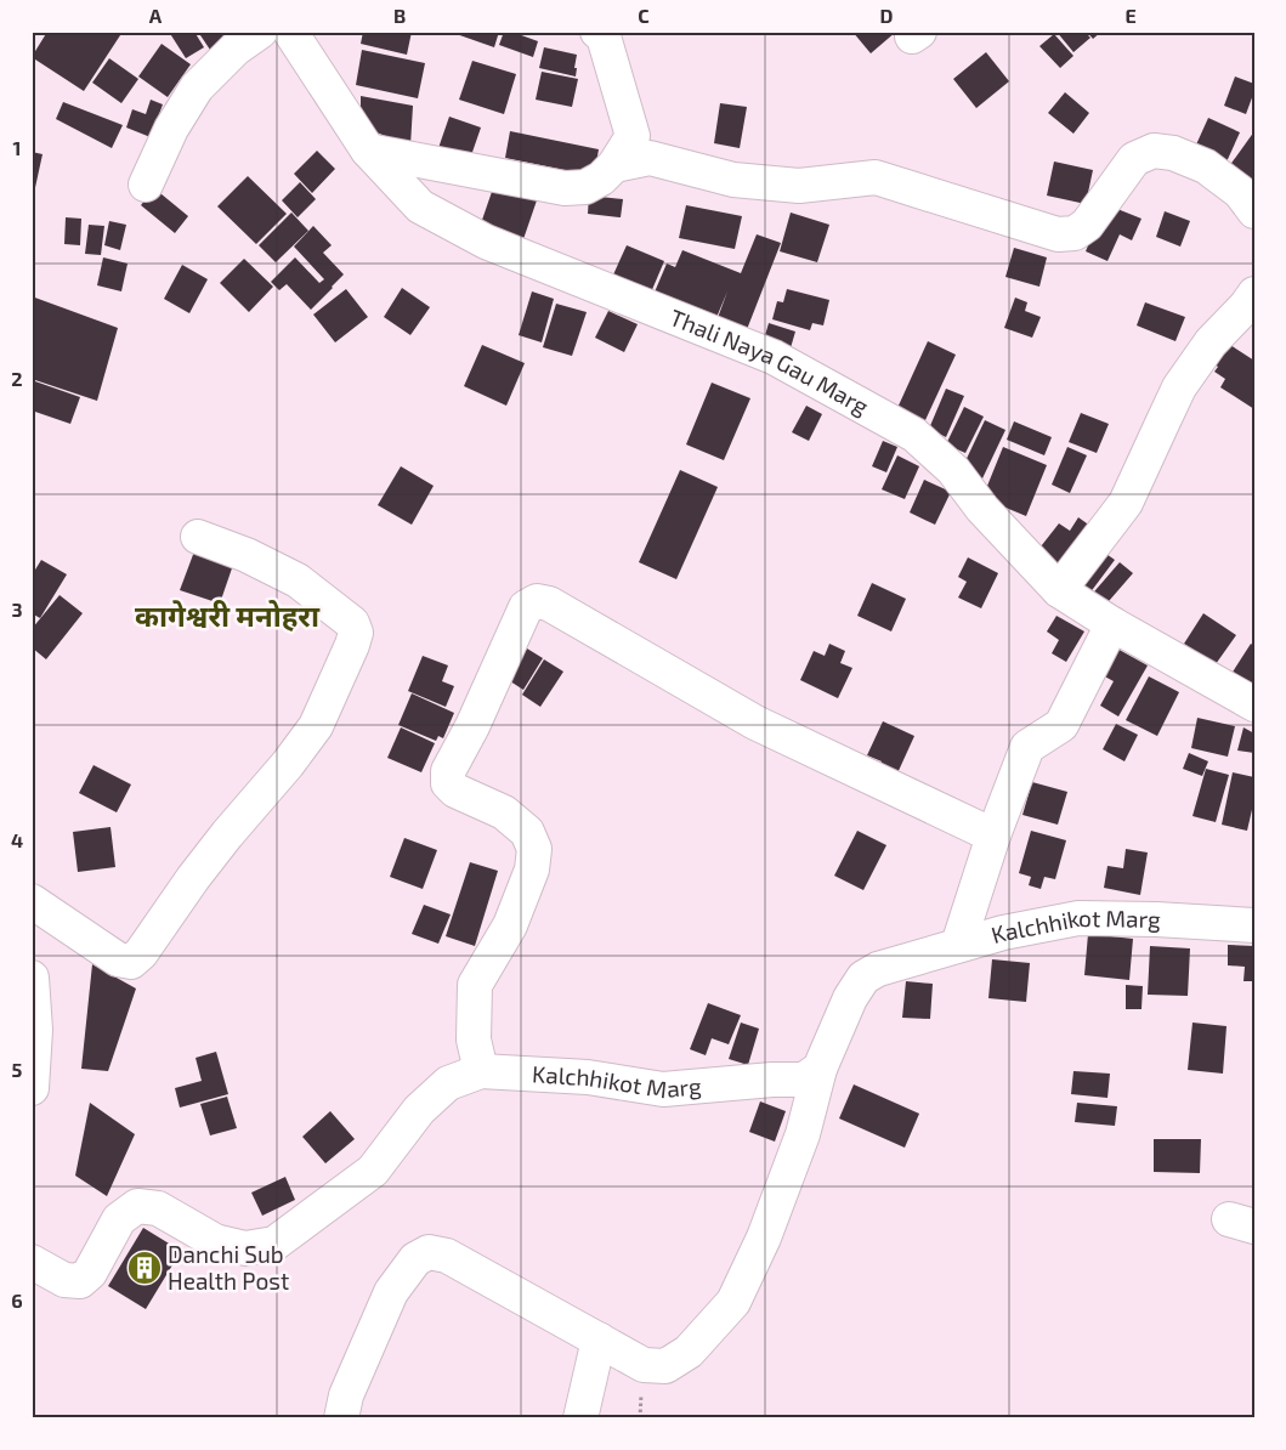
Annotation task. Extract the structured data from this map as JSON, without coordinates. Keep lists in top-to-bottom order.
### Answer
{
  "streets": {
    "street": ["Thali Naya Gau Marg", "Kalchhikot Marg"]
  },
  "districts": ["कागेश्वरी मनोहरा"],
  "places": {
    "building": ["Danchi Sub Health Post"]
  },
  "grid": {
    "columns": [
      "A",
      "B",
      "C",
      "D",
      "E"
    ],
    "rows": [
      "1",
      "2",
      "3",
      "4",
      "5",
      "6"
    ]
  }
}
